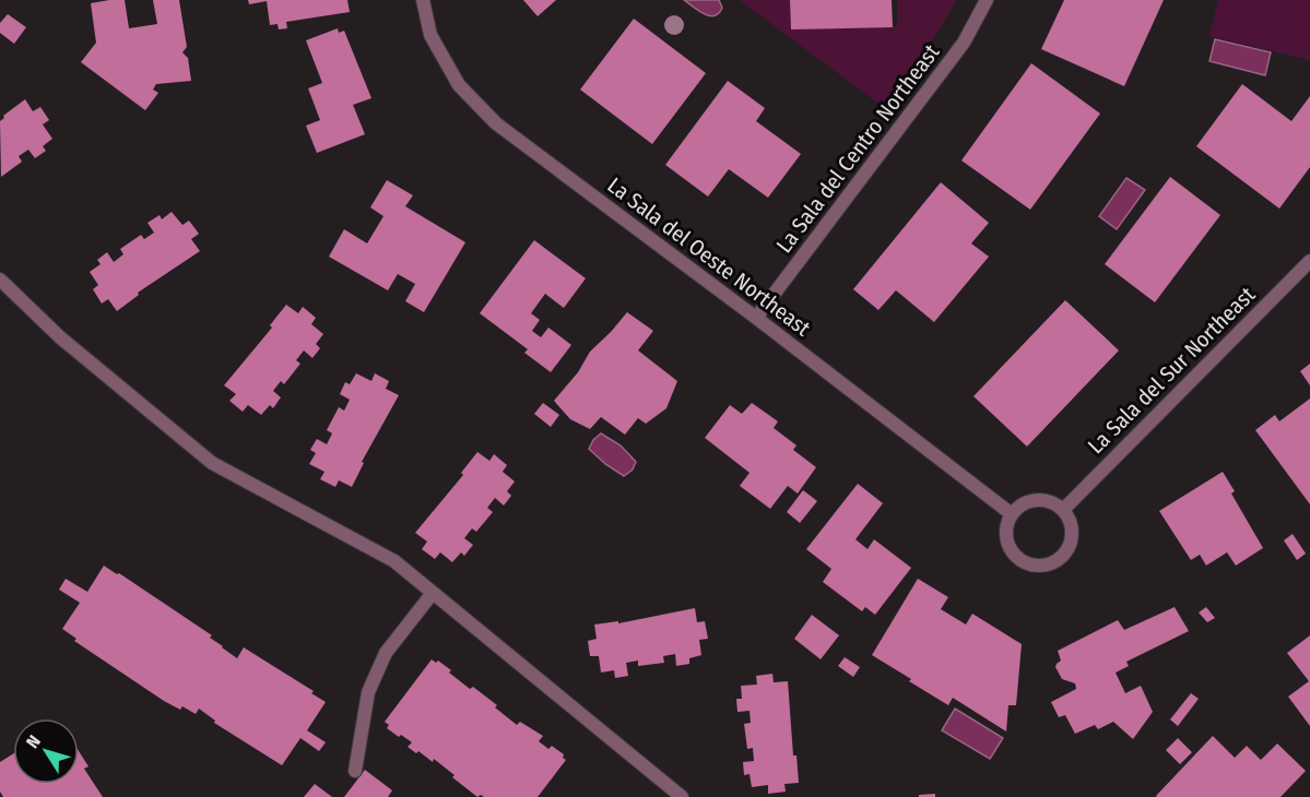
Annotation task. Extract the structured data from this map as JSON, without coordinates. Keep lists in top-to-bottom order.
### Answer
{
  "streets": {
    "street": ["La Sala del Centro Northeast", "La Sala del Oeste Northeast", "La Sala del Sur Northeast"]
  },
  "crossings": [
    ["La Sala del Centro Northeast", "La Sala del Oeste Northeast"],
    ["La Sala del Oeste Northeast", "La Sala del Sur Northeast"]
  ],
  "north": "top left"
}
